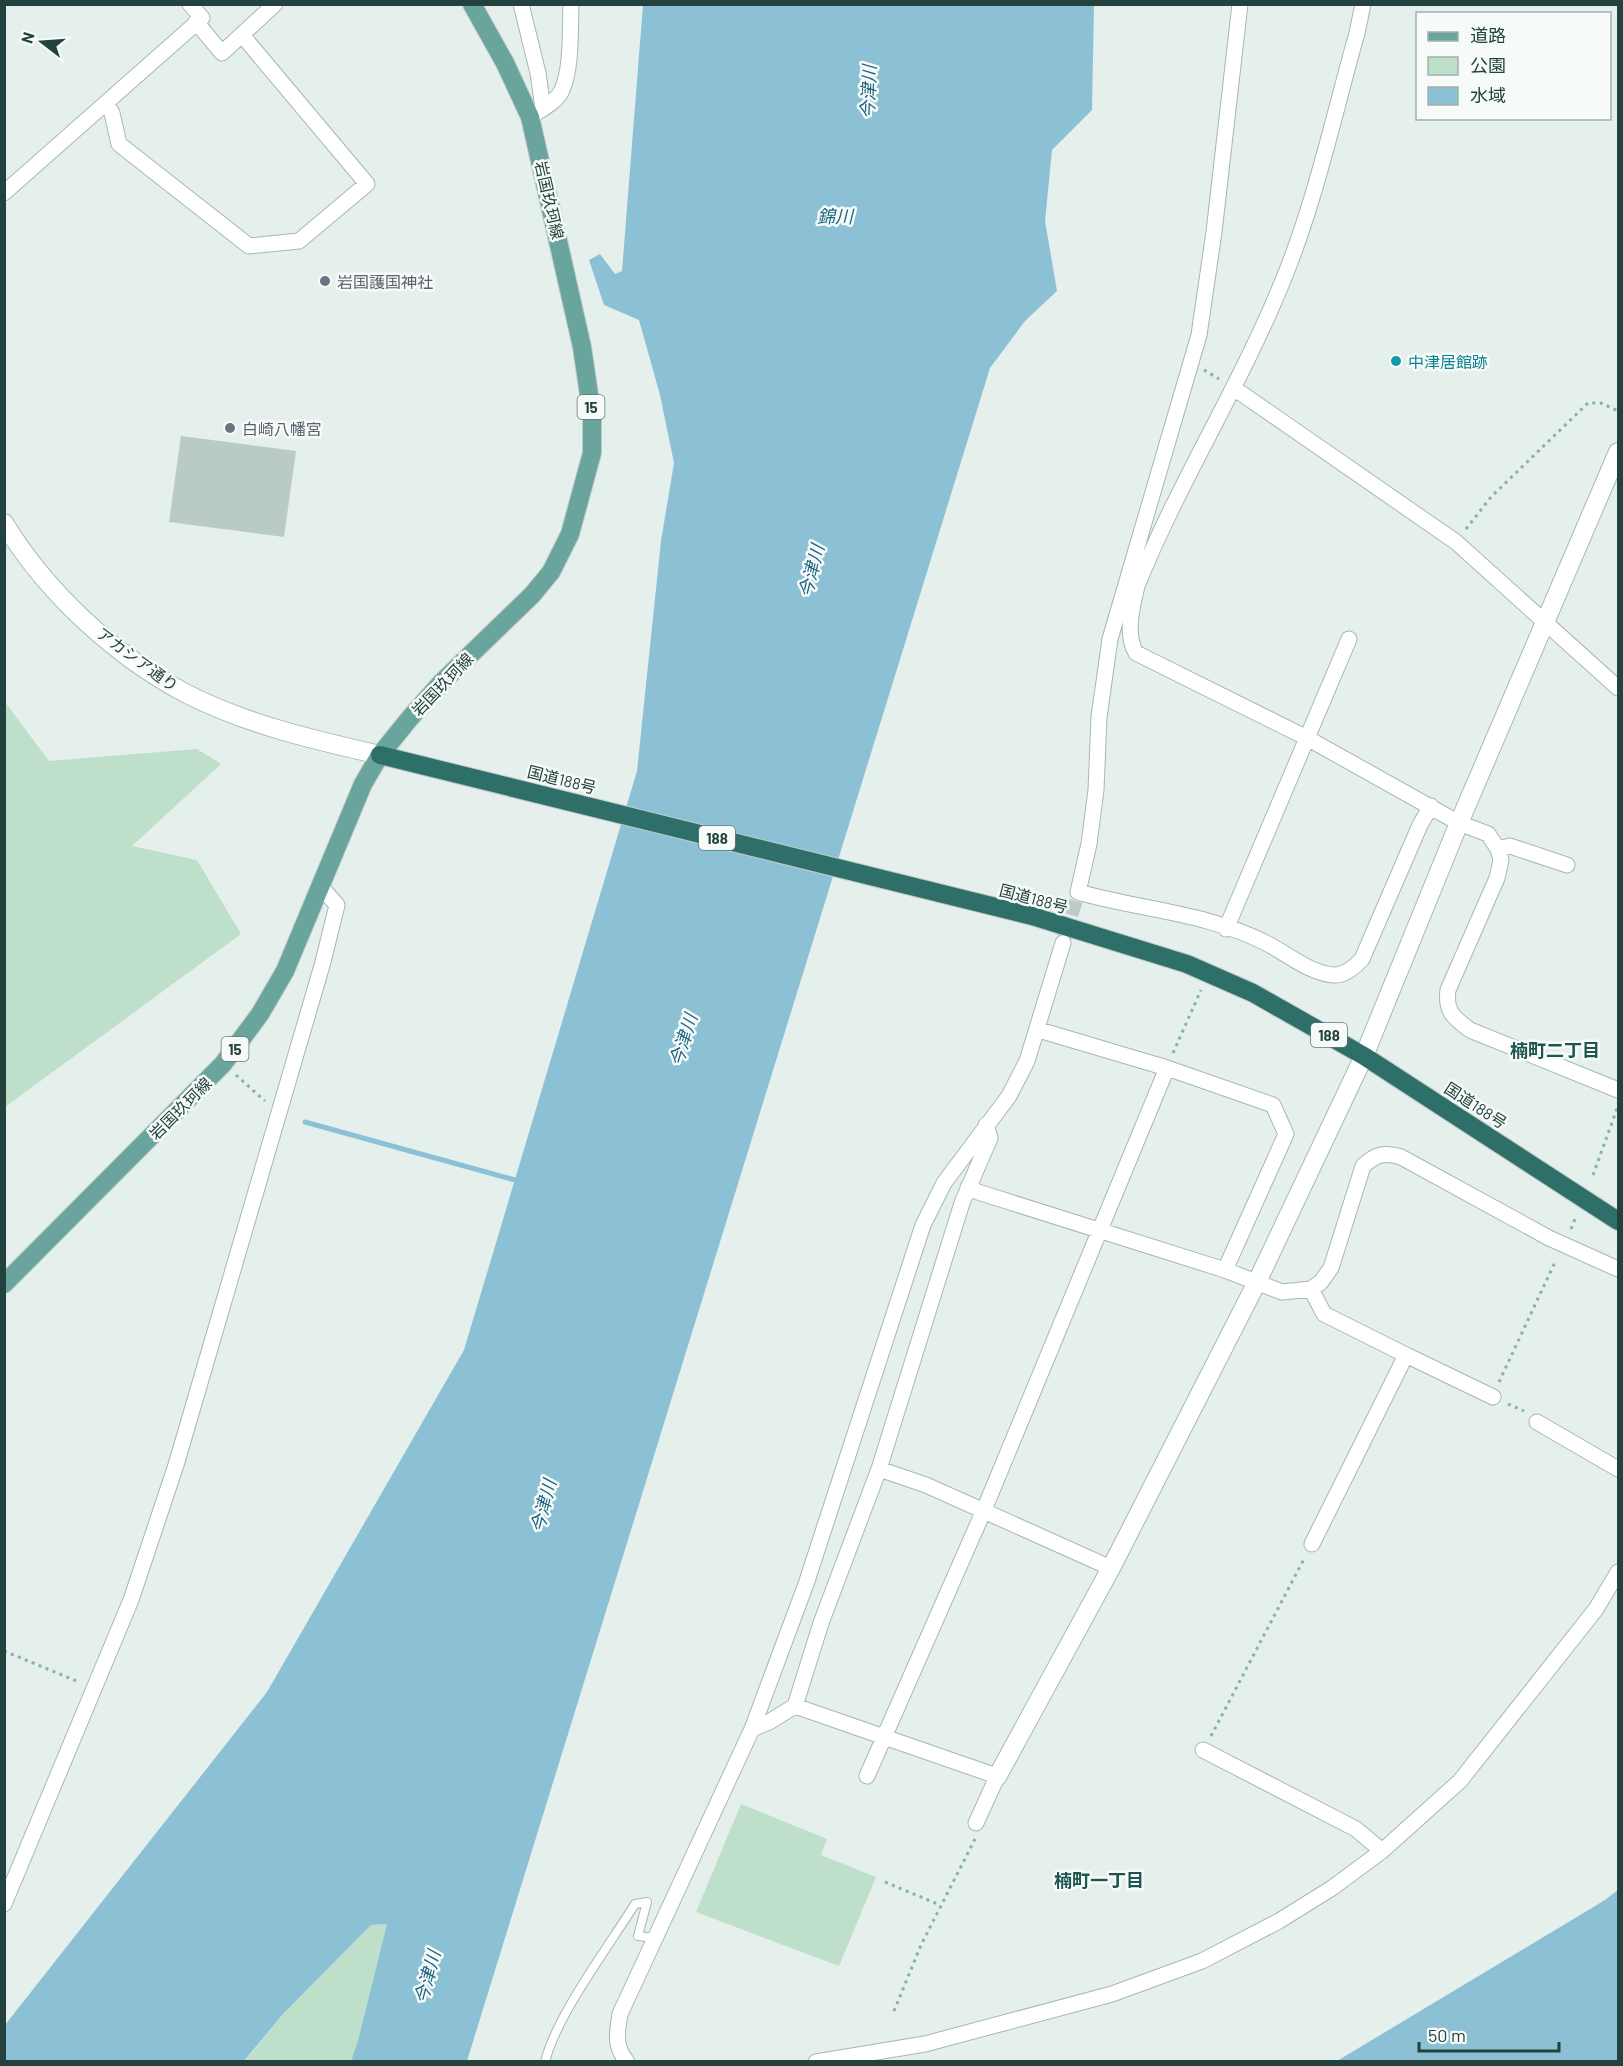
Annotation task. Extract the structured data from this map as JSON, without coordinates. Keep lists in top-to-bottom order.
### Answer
{
  "streets": {
    "highway": ["国道188号", "188"],
    "main road": ["岩国玖珂線", "15"],
    "street": ["アカシア通り"]
  },
  "crossings": [
    ["岩国玖珂線", "アカシア通り"],
    ["岩国玖珂線", "国道188号"],
    ["アカシア通り", "国道188号"]
  ],
  "districts": ["楠町二丁目", "楠町一丁目"],
  "water": ["今津川", "錦川"],
  "places": ["岩国護国神社", "中津居館跡", "白崎八幡宮"],
  "legend": ["道路", "公園", "水域"],
  "scale_bar": "50 m",
  "north": "left"
}
